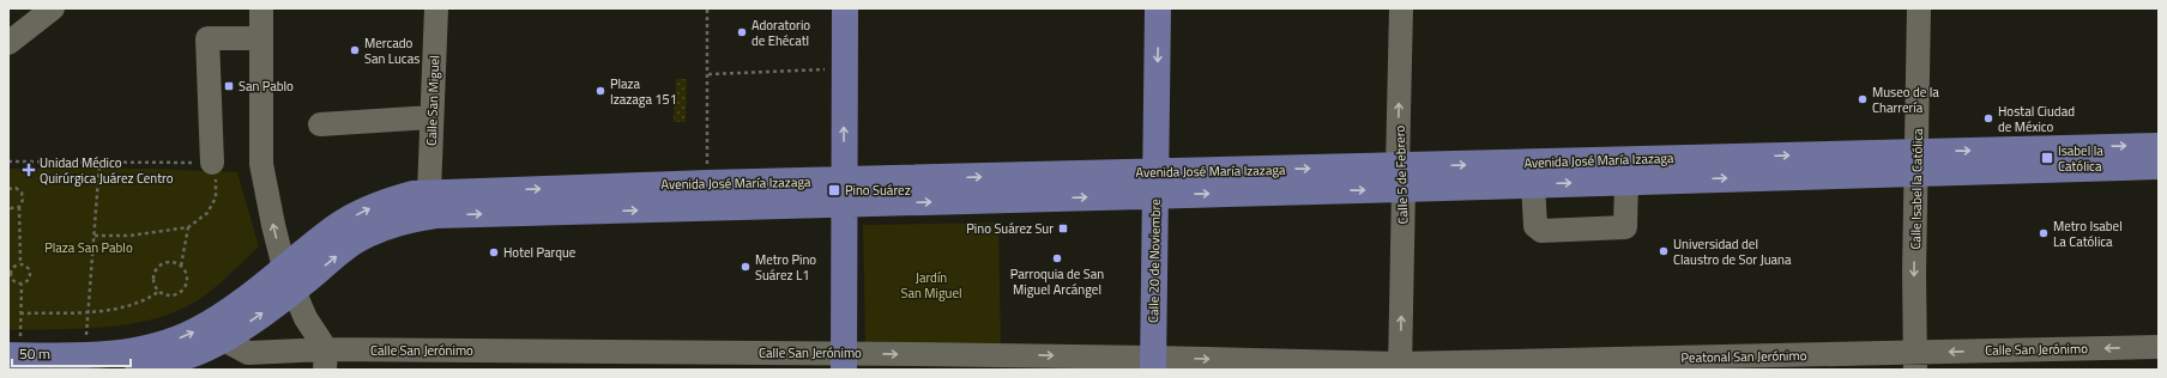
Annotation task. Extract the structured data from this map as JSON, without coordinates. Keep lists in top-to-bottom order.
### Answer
{
  "streets": {
    "main road": ["Avenida José María Izazaga", "Calle 20 de Noviembre"],
    "street": [
      "Calle San Miguel",
      "Calle 5 de Febrero",
      "Calle Isabel la Católica",
      "Calle San Jerónimo",
      "Peatonal San Jerónimo"
    ]
  },
  "crossings": [
    ["Calle San Miguel", "Avenida José María Izazaga"],
    ["Avenida José María Izazaga", "Calle 5 de Febrero"],
    ["Avenida José María Izazaga", "Calle Isabel la Católica"],
    ["Avenida José María Izazaga", "Calle 20 de Noviembre"],
    ["Calle 5 de Febrero", "Calle San Jerónimo"],
    ["Calle 5 de Febrero", "Peatonal San Jerónimo"],
    ["Calle Isabel la Católica", "Calle San Jerónimo"],
    ["Calle Isabel la Católica", "Peatonal San Jerónimo"],
    ["Calle 20 de Noviembre", "Calle San Jerónimo"],
    ["Calle San Jerónimo", "Peatonal San Jerónimo"]
  ],
  "one_way": [
    "Avenida José María Izazaga",
    "Calle 5 de Febrero",
    "Calle Isabel la Católica",
    "Calle 20 de Noviembre"
  ],
  "parks": ["Plaza San Pablo", "Jardín San Miguel"],
  "places": {
    "other": [
      "Adoratorio de Ehécatl",
      "Mercado San Lucas",
      "Plaza Izazaga 151",
      "Museo de la Charrería",
      "Hostal Ciudad de México",
      "Metro Isabel La Católica",
      "Universidad del Claustro de Sor Juana",
      "Hotel Parque",
      "Parroquia de San Miguel Arcángel",
      "Metro Pino Suárez L1"
    ],
    "transit": [
      "San Pablo",
      "Isabel la Católica",
      "Pino Suárez",
      "Pino Suárez Sur"
    ],
    "health": ["Unidad Médico Quirúrgica Juárez Centro"]
  },
  "scale_bar": "50 m"
}
